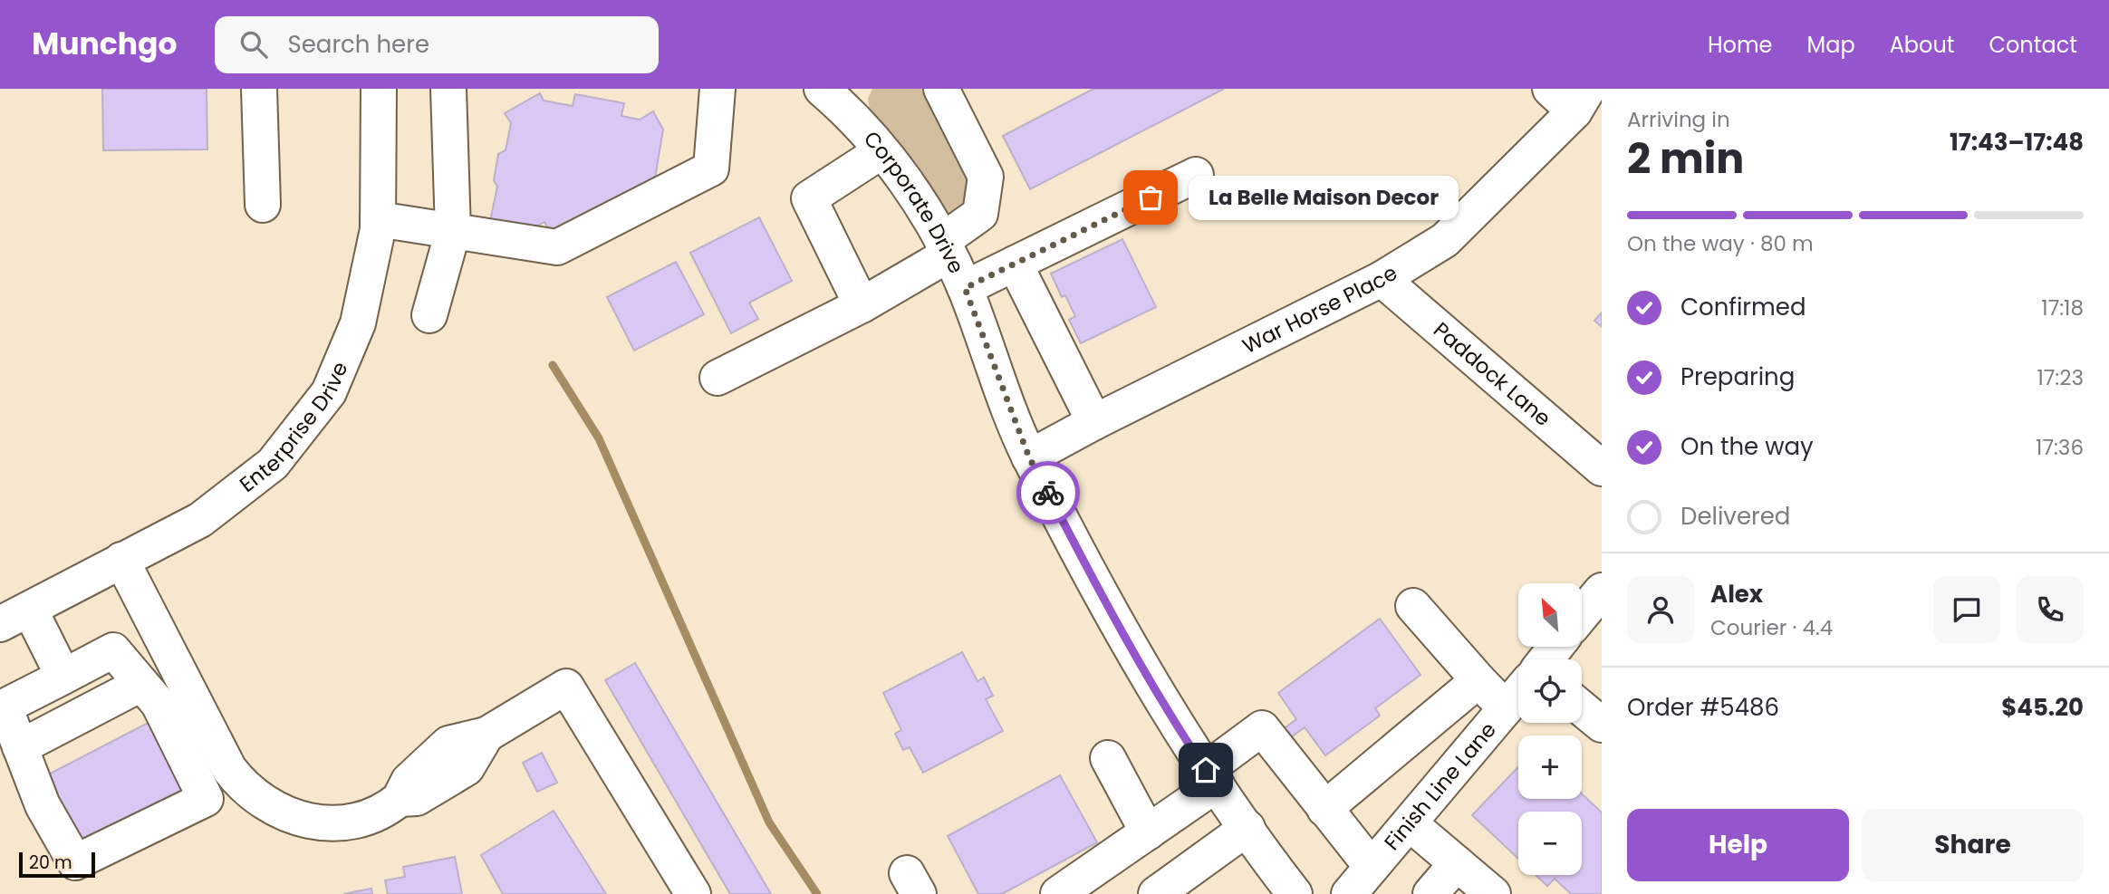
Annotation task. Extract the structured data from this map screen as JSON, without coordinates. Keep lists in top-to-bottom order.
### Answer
{
  "streets": {
    "street": [
      "Corporate Drive",
      "War Horse Place",
      "Paddock Lane",
      "Enterprise Drive",
      "Finish Line Lane"
    ]
  },
  "crossings": [
    ["Corporate Drive", "War Horse Place"],
    ["War Horse Place", "Paddock Lane"]
  ],
  "places": ["La Belle Maison Decor"],
  "scale_bar": "20 m",
  "north": "top left",
  "page": {
    "header": "Munchgo",
    "search": "Search here",
    "nav": [
      "Home",
      "Map",
      "About",
      "Contact"
    ],
    "heading": ["2 min", "Arriving in", "17:43–17:48"],
    "panel": [
      "Alex",
      "Courier · 4.4",
      "Order #5486",
      "$45.20"
    ],
    "bubble": "La Belle Maison Decor",
    "bar": "On the way · 80 m",
    "list": [
      ["Confirmed", "17:18"],
      ["Preparing", "17:23"],
      ["On the way", "17:36"],
      "Delivered"
    ],
    "map_buttons": ["+", "−"],
    "buttons": ["Help", "Share"],
    "scale": "20 m"
  }
}
